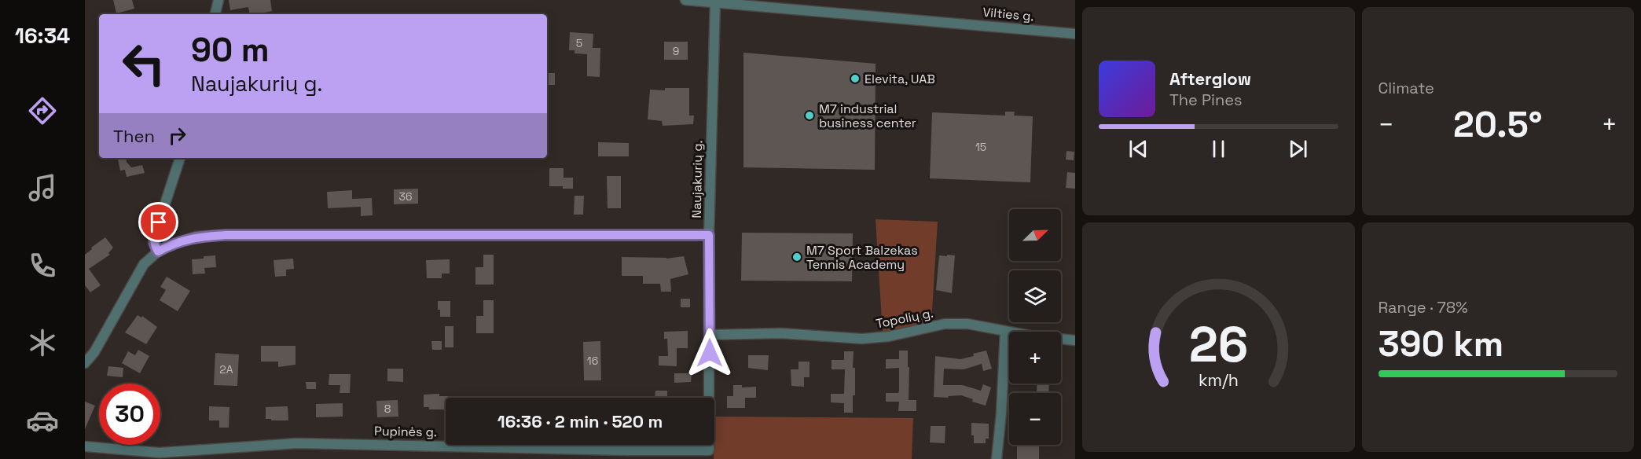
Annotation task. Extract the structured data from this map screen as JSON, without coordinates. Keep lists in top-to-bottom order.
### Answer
{
  "streets": {
    "street": [
      "Vilties g.",
      "Naujakurių g.",
      "Topolių g.",
      "Pupinės g."
    ]
  },
  "crossings": [
    ["Vilties g.", "Naujakurių g."],
    ["Naujakurių g.", "Pupinės g."],
    ["Topolių g.", "Pupinės g."]
  ],
  "places": ["Elevita, UAB", "M7 industrial business center", "M7 Sport Balzekas Tennis Academy"],
  "house_numbers": [
    "5",
    "9",
    "15",
    "36",
    "16",
    "2A",
    "8"
  ],
  "north": "top right",
  "page": {
    "tabs": "16:34",
    "tile": [
      "Climate",
      ["Range · 78%", "390 km"]
    ],
    "turn": ["90 m", "Naujakurių g."],
    "song": ["Afterglow", "The Pines"],
    "heat": ["−", "20.5°", "+"],
    "then": "Then",
    "map_buttons": ["+", "−"],
    "limit": "30",
    "trip": "16:36 · 2 min · 520 m",
    "gauge": ["26", "km/h"]
  }
}
